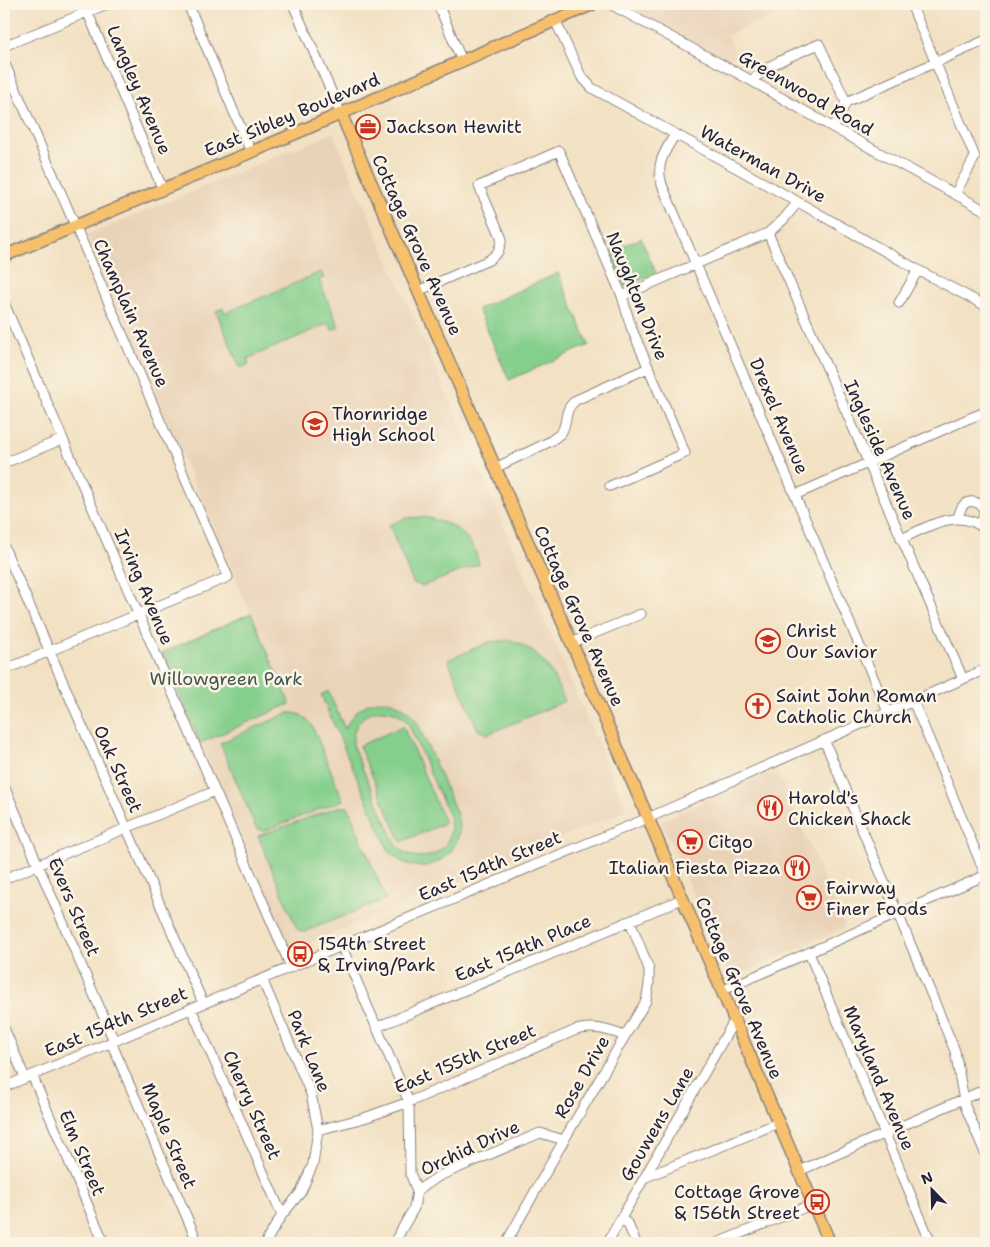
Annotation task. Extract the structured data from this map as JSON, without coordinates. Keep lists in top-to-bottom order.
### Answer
{
  "streets": {
    "main road": ["East Sibley Boulevard", "Cottage Grove Avenue"],
    "street": [
      "Langley Avenue",
      "Greenwood Road",
      "Waterman Drive",
      "Naughton Drive",
      "Champlain Avenue",
      "Drexel Avenue",
      "Ingleside Avenue",
      "Irving Avenue",
      "Oak Street",
      "East 154th Street",
      "Evers Street",
      "East 154th Place",
      "Park Lane",
      "East 155th Street",
      "Rose Drive",
      "Maryland Avenue",
      "Cherry Street",
      "Gouwens Lane",
      "Maple Street",
      "Orchid Drive",
      "Elm Street"
    ]
  },
  "crossings": [
    ["Langley Avenue", "East Sibley Boulevard"],
    ["East Sibley Boulevard", "Waterman Drive"],
    ["East Sibley Boulevard", "Cottage Grove Avenue"],
    ["East Sibley Boulevard", "Champlain Avenue"],
    ["Waterman Drive", "Drexel Avenue"],
    ["Cottage Grove Avenue", "Naughton Drive"],
    ["Cottage Grove Avenue", "East 154th Street"],
    ["Cottage Grove Avenue", "East 154th Place"],
    ["Cottage Grove Avenue", "Gouwens Lane"],
    ["Champlain Avenue", "Irving Avenue"],
    ["Drexel Avenue", "East 154th Street"],
    ["Ingleside Avenue", "East 154th Street"],
    ["Irving Avenue", "East 154th Street"],
    ["Oak Street", "East 154th Street"],
    ["East 154th Street", "Evers Street"],
    ["East 154th Street", "Park Lane"],
    ["East 154th Street", "Cherry Street"],
    ["East 154th Street", "Maple Street"],
    ["East 154th Street", "Elm Street"],
    ["Evers Street", "Maple Street"],
    ["East 154th Place", "Rose Drive"],
    ["Park Lane", "East 155th Street"],
    ["Park Lane", "Cherry Street"],
    ["East 155th Street", "Rose Drive"],
    ["Rose Drive", "Orchid Drive"]
  ],
  "parks": ["Willowgreen Park"],
  "places": {
    "office": ["Jackson Hewitt"],
    "school or university": ["Thornridge High School", "Christ Our Savior"],
    "church": ["Saint John Roman Catholic Church"],
    "restaurant": ["Harold's Chicken Shack", "Italian Fiesta Pizza"],
    "supermarket": ["Citgo", "Fairway Finer Foods"],
    "bus stop": ["154th Street & Irving/Park", "Cottage Grove & 156th Street"]
  },
  "north": "top left"
}
